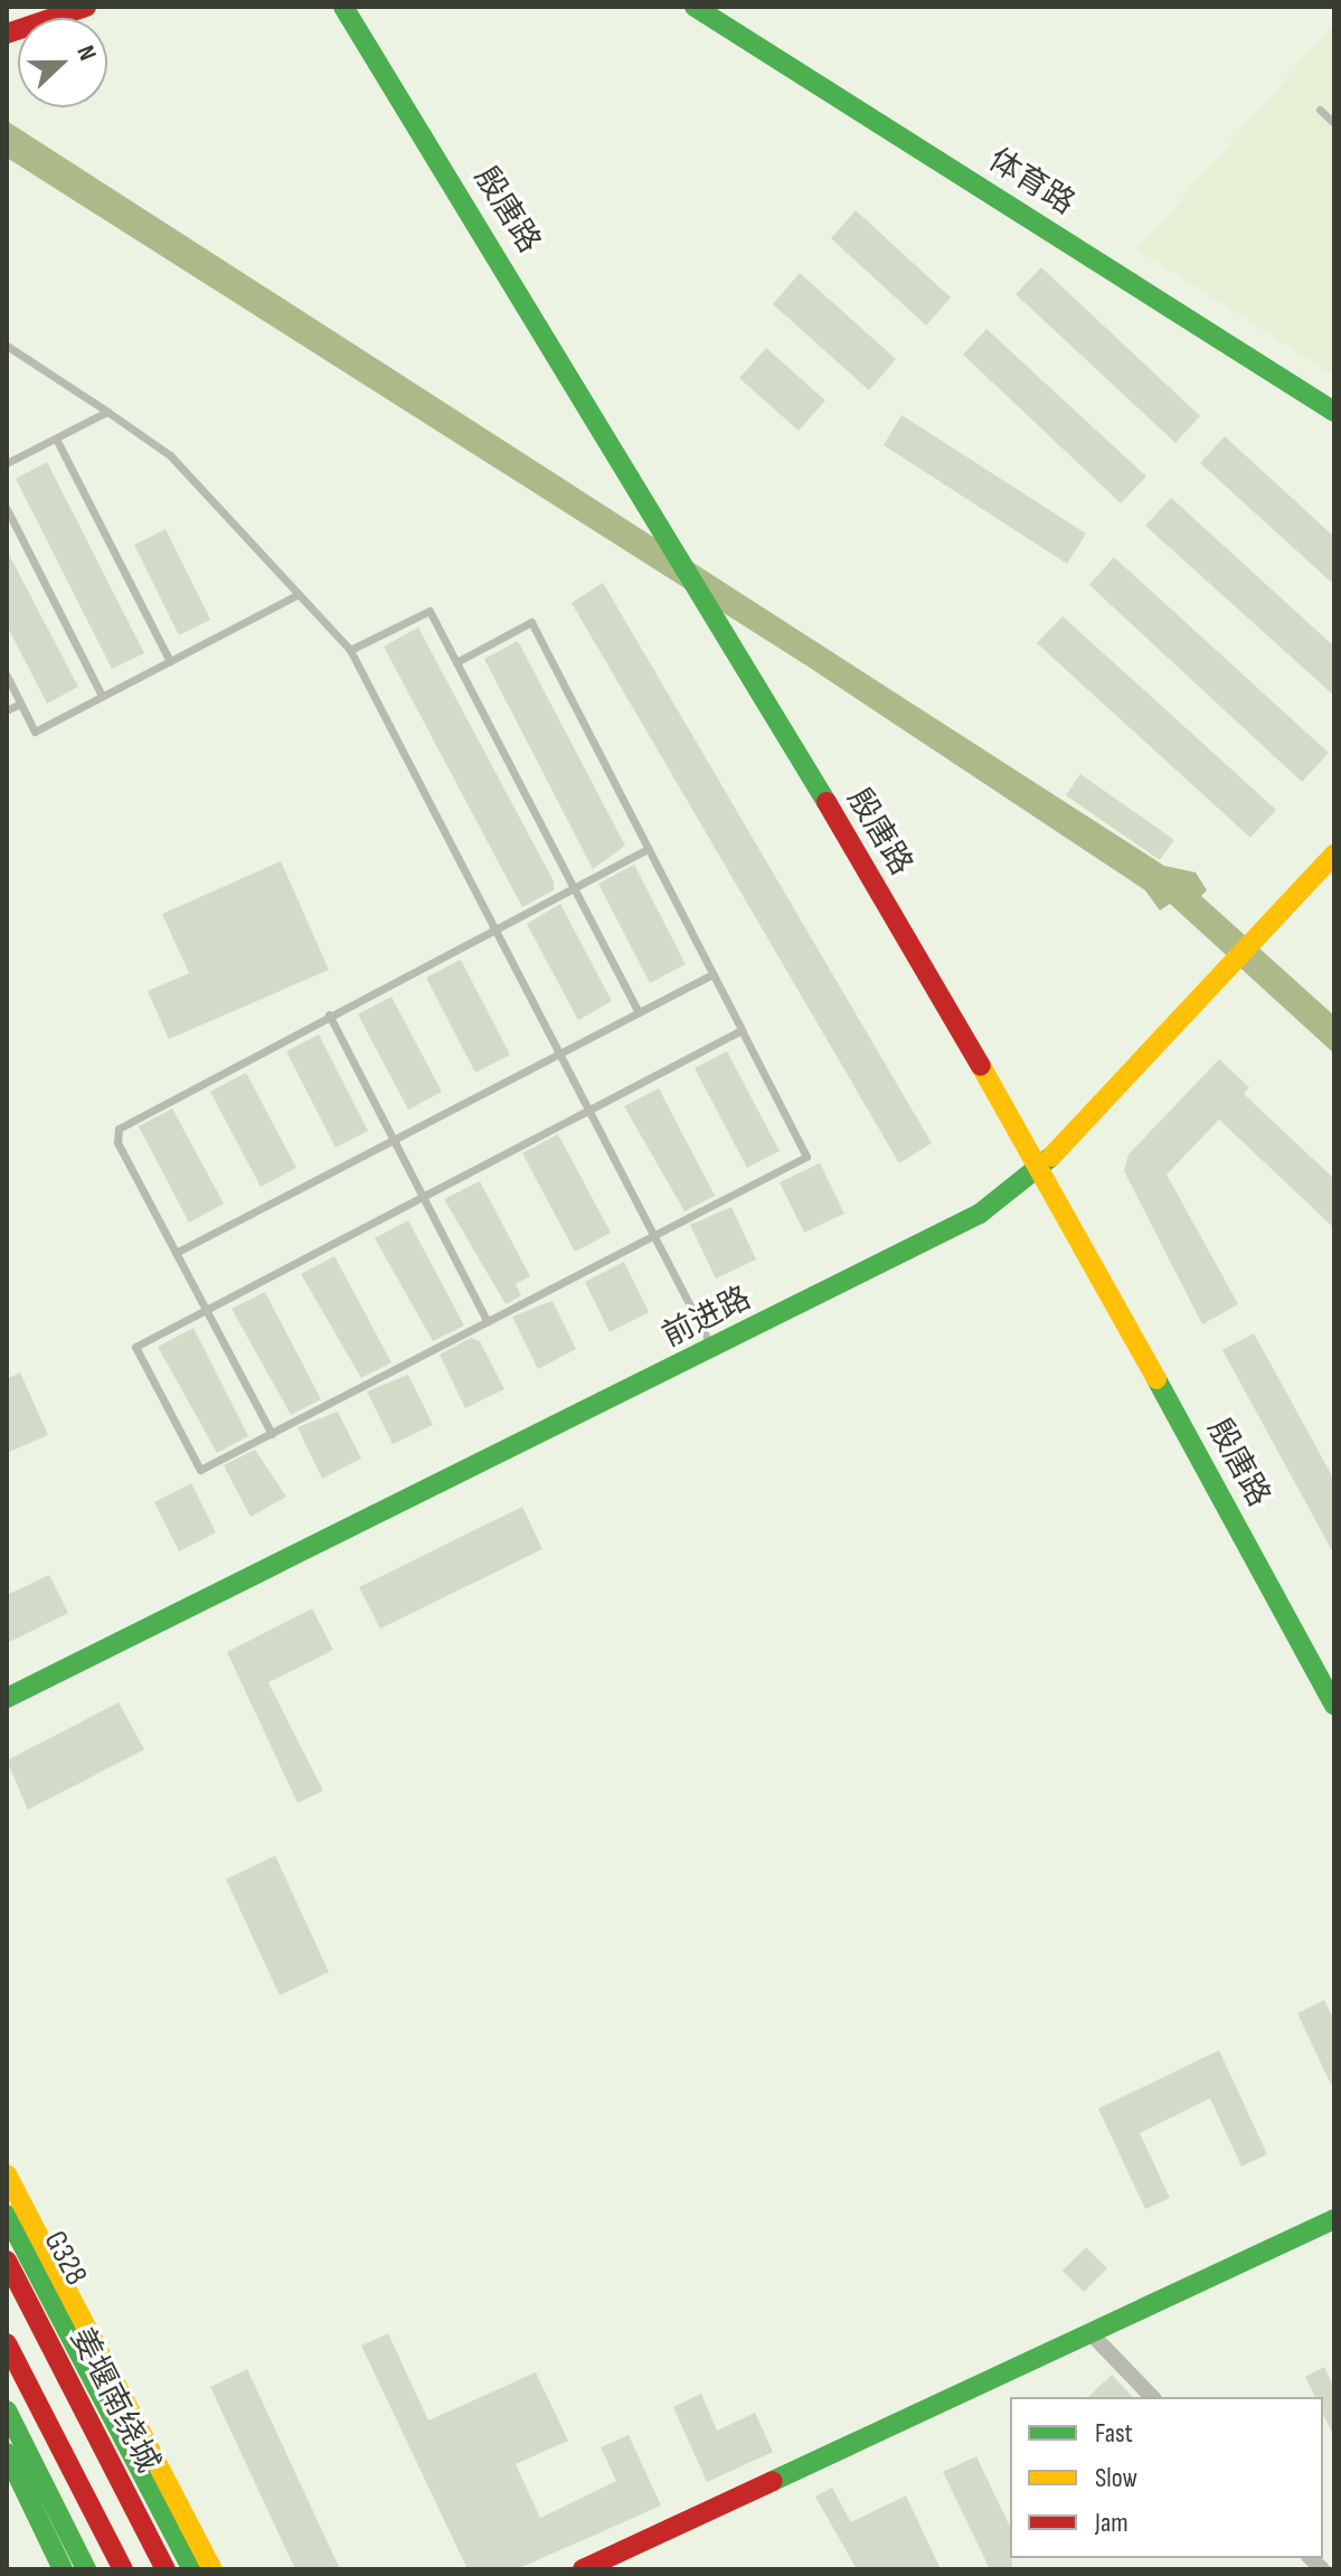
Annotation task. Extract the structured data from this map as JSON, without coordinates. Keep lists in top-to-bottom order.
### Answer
{
  "streets": {
    "main road": [
      "体育路",
      "殷唐路",
      "前进路",
      "G328",
      "姜堰南绕城"
    ]
  },
  "crossings": [
    ["殷唐路", "前进路"]
  ],
  "legend": ["Fast", "Slow", "Jam"],
  "north": "right"
}
